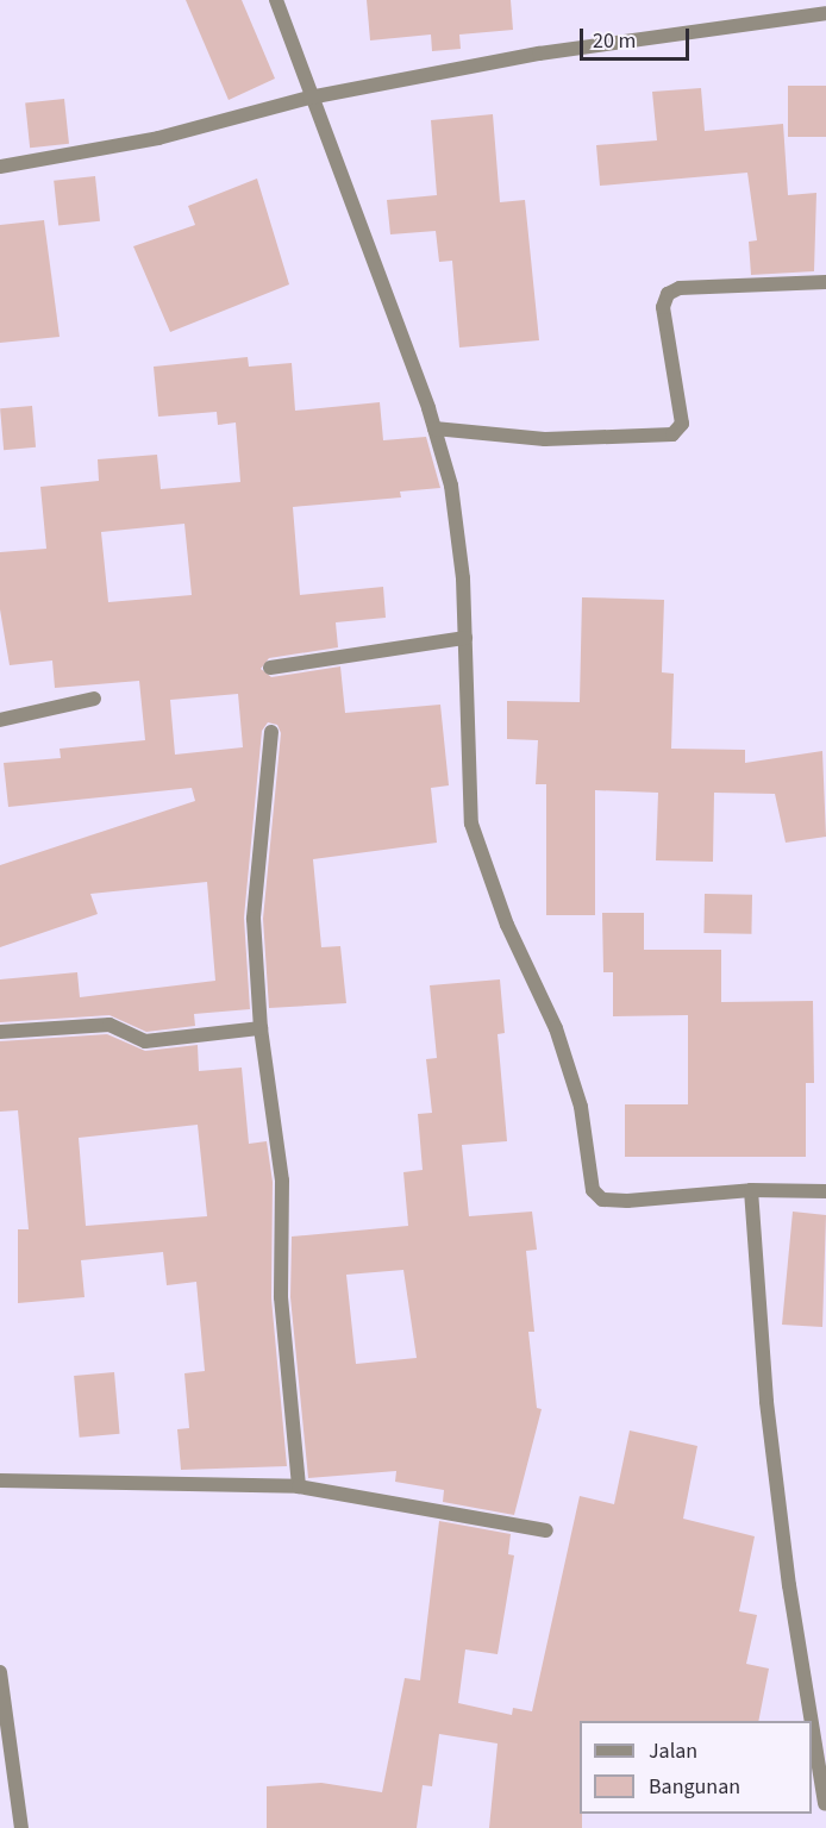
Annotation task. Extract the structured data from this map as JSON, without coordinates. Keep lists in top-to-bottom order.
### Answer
{
  "legend": ["Jalan", "Bangunan"],
  "scale_bar": "20 m"
}
